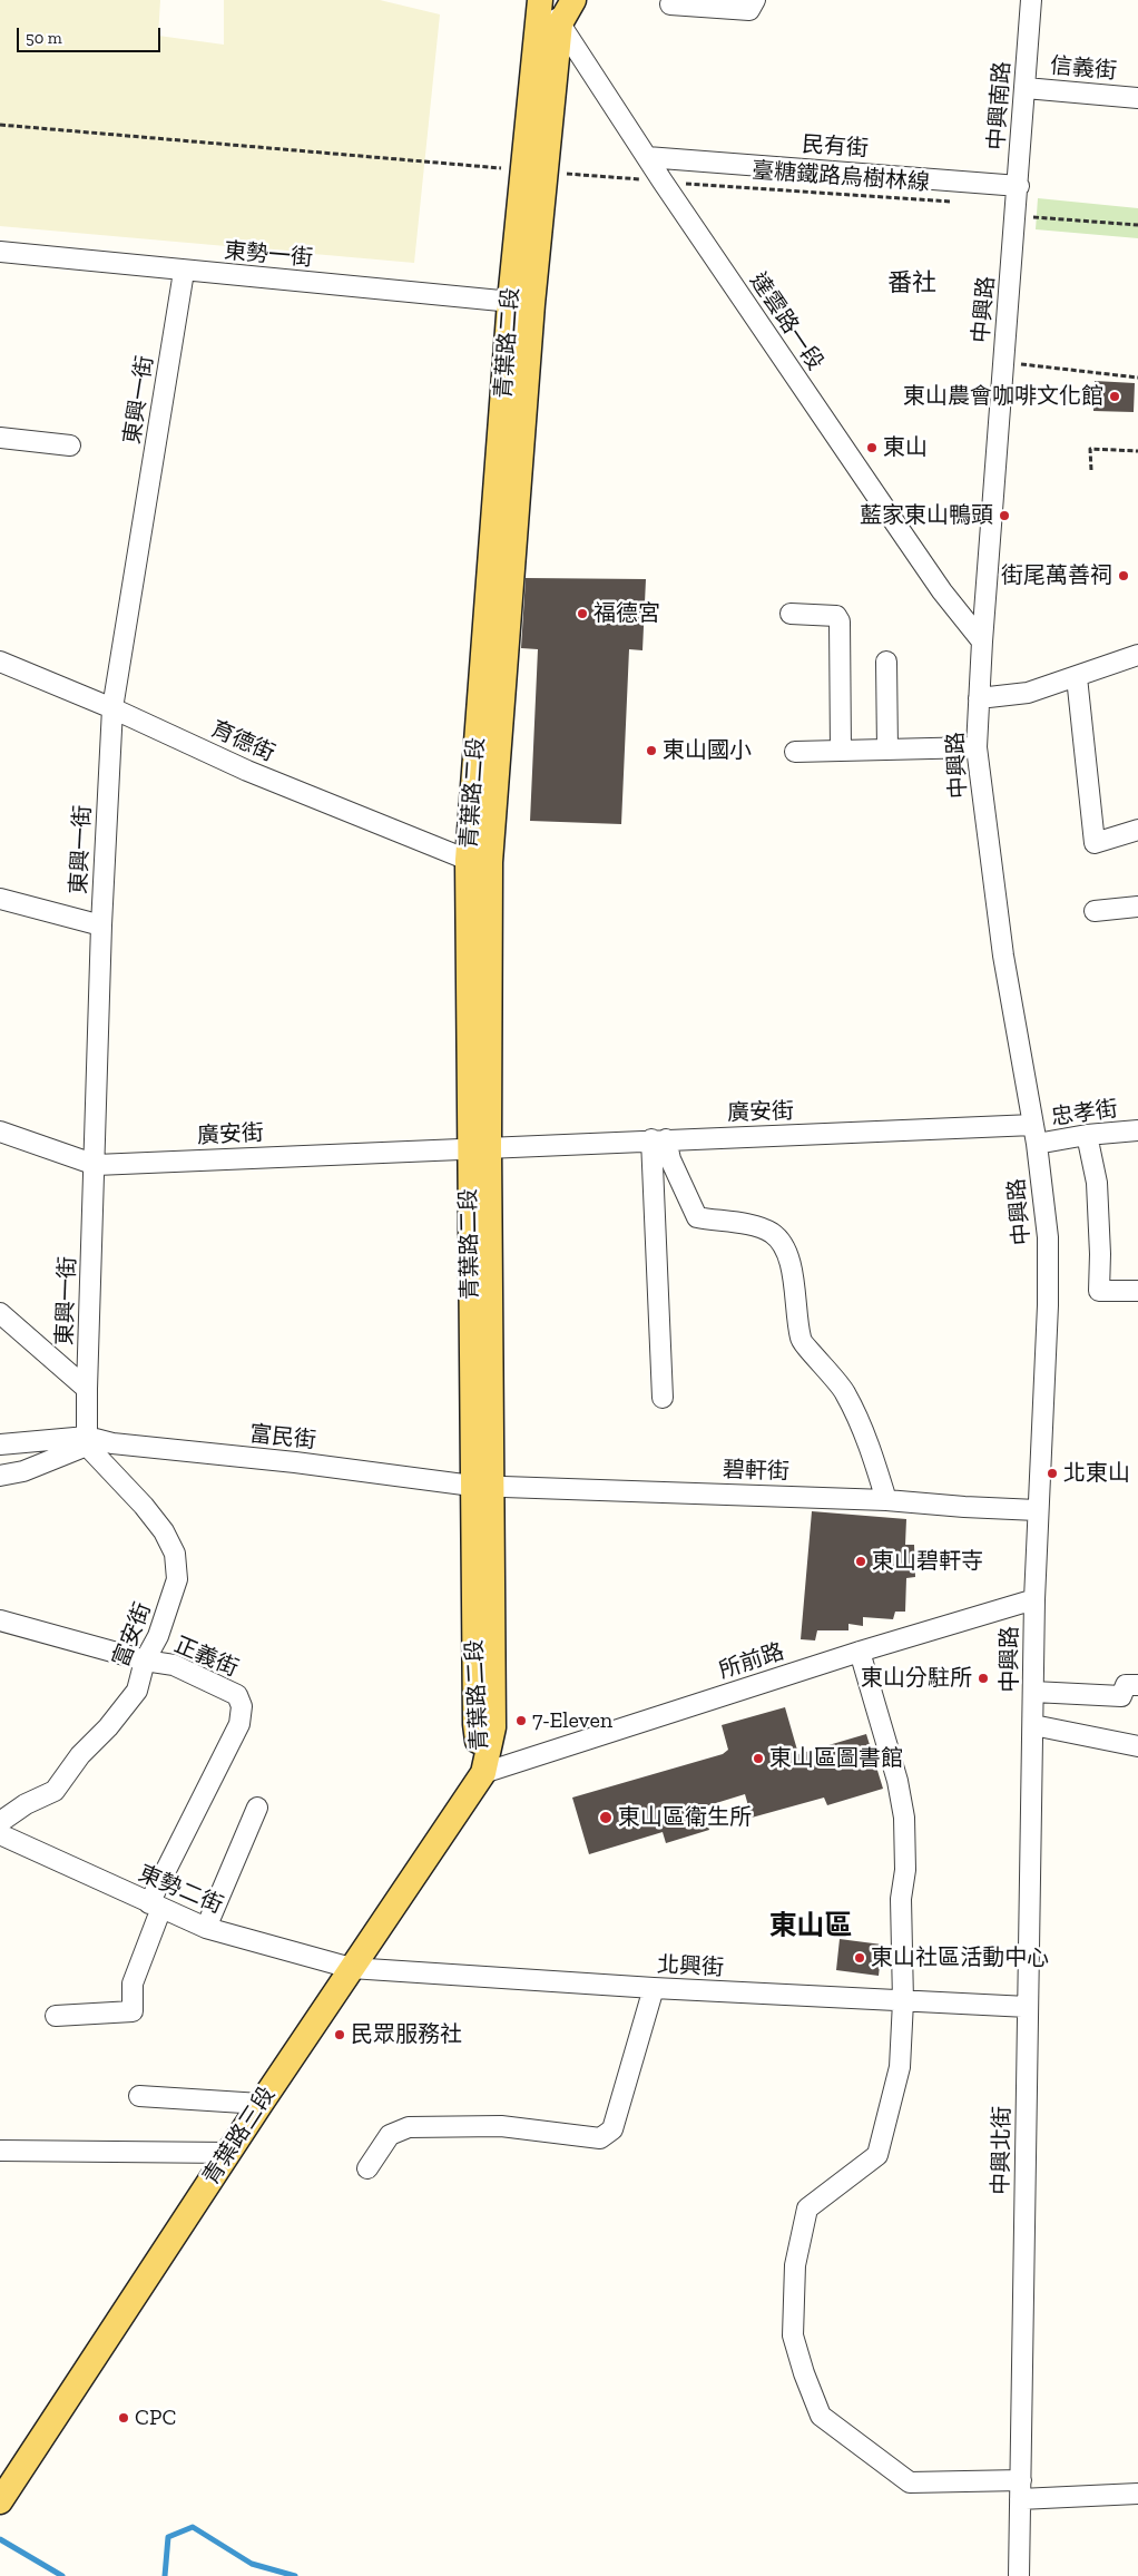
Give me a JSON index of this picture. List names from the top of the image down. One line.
{"streets":{"main road":["青葉路二段","青葉路三段"],"street":["信義街","中興南路","民有街","東勢一街","中興路","達雲路一段","東興一街","育德街","廣安街","忠孝街","富民街","碧軒街","富安街","正義街","所前路","東勢二街","北興街","中興北街"],"path":["臺糖鐵路烏樹林線"]},"crossings":[["信義街","中興南路"],["中興南路","民有街"],["中興南路","中興路"],["民有街","達雲路一段"],["臺糖鐵路烏樹林線","達雲路一段"],["臺糖鐵路烏樹林線","青葉路二段"],["東勢一街","青葉路二段"],["東勢一街","東興一街"],["中興路","達雲路一段"],["中興路","廣安街"],["中興路","忠孝街"],["中興路","碧軒街"],["中興路","所前路"],["中興路","中興北街"],["達雲路一段","青葉路二段"],["青葉路二段","育德街"],["青葉路二段","廣安街"],["青葉路二段","富民街"],["青葉路二段","碧軒街"],["青葉路二段","所前路"],["青葉路二段","青葉路三段"],["東興一街","育德街"],["東興一街","廣安街"],["東興一街","富民街"],["東興一街","富安街"],["廣安街","忠孝街"],["富民街","碧軒街"],["富民街","富安街"],["富安街","正義街"],["正義街","東勢二街"],["所前路","青葉路三段"],["東勢二街","北興街"],["東勢二街","青葉路三段"],["北興街","青葉路三段"],["北興街","中興北街"]],"districts":["番社","東山區"],"places":["東山農會咖啡文化館","東山","藍家東山鴨頭","街尾萬善祠","福德宮","東山國小","北東山","東山碧軒寺","東山分駐所","7-Eleven","東山區圖書館","東山區衛生所","東山社區活動中心","民眾服務社","CPC"],"scale_bar":"50 m"}
